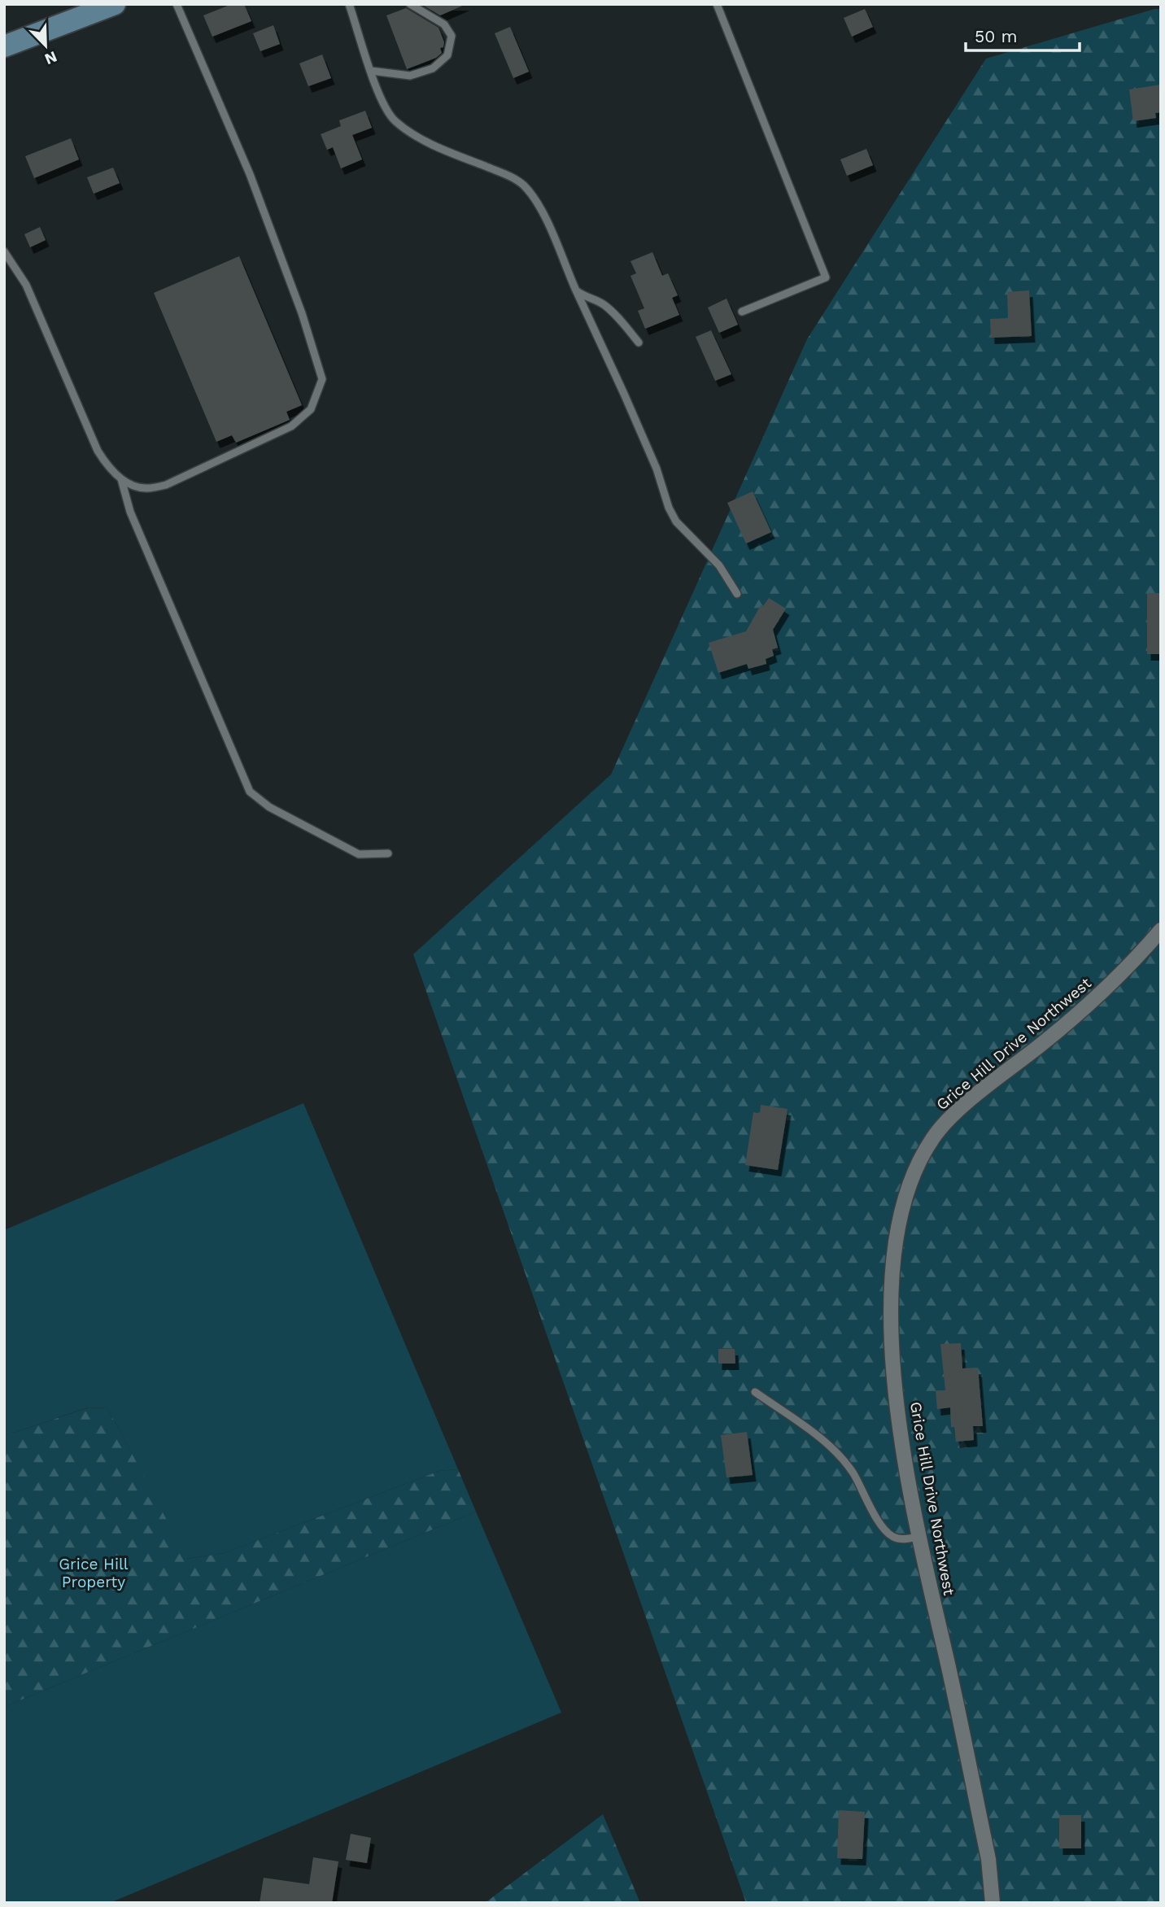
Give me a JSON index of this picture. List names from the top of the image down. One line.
{"streets":{"street":["Grice Hill Drive Northwest"]},"parks":["Grice Hill Property"],"scale_bar":"50 m","north":"bottom right"}
